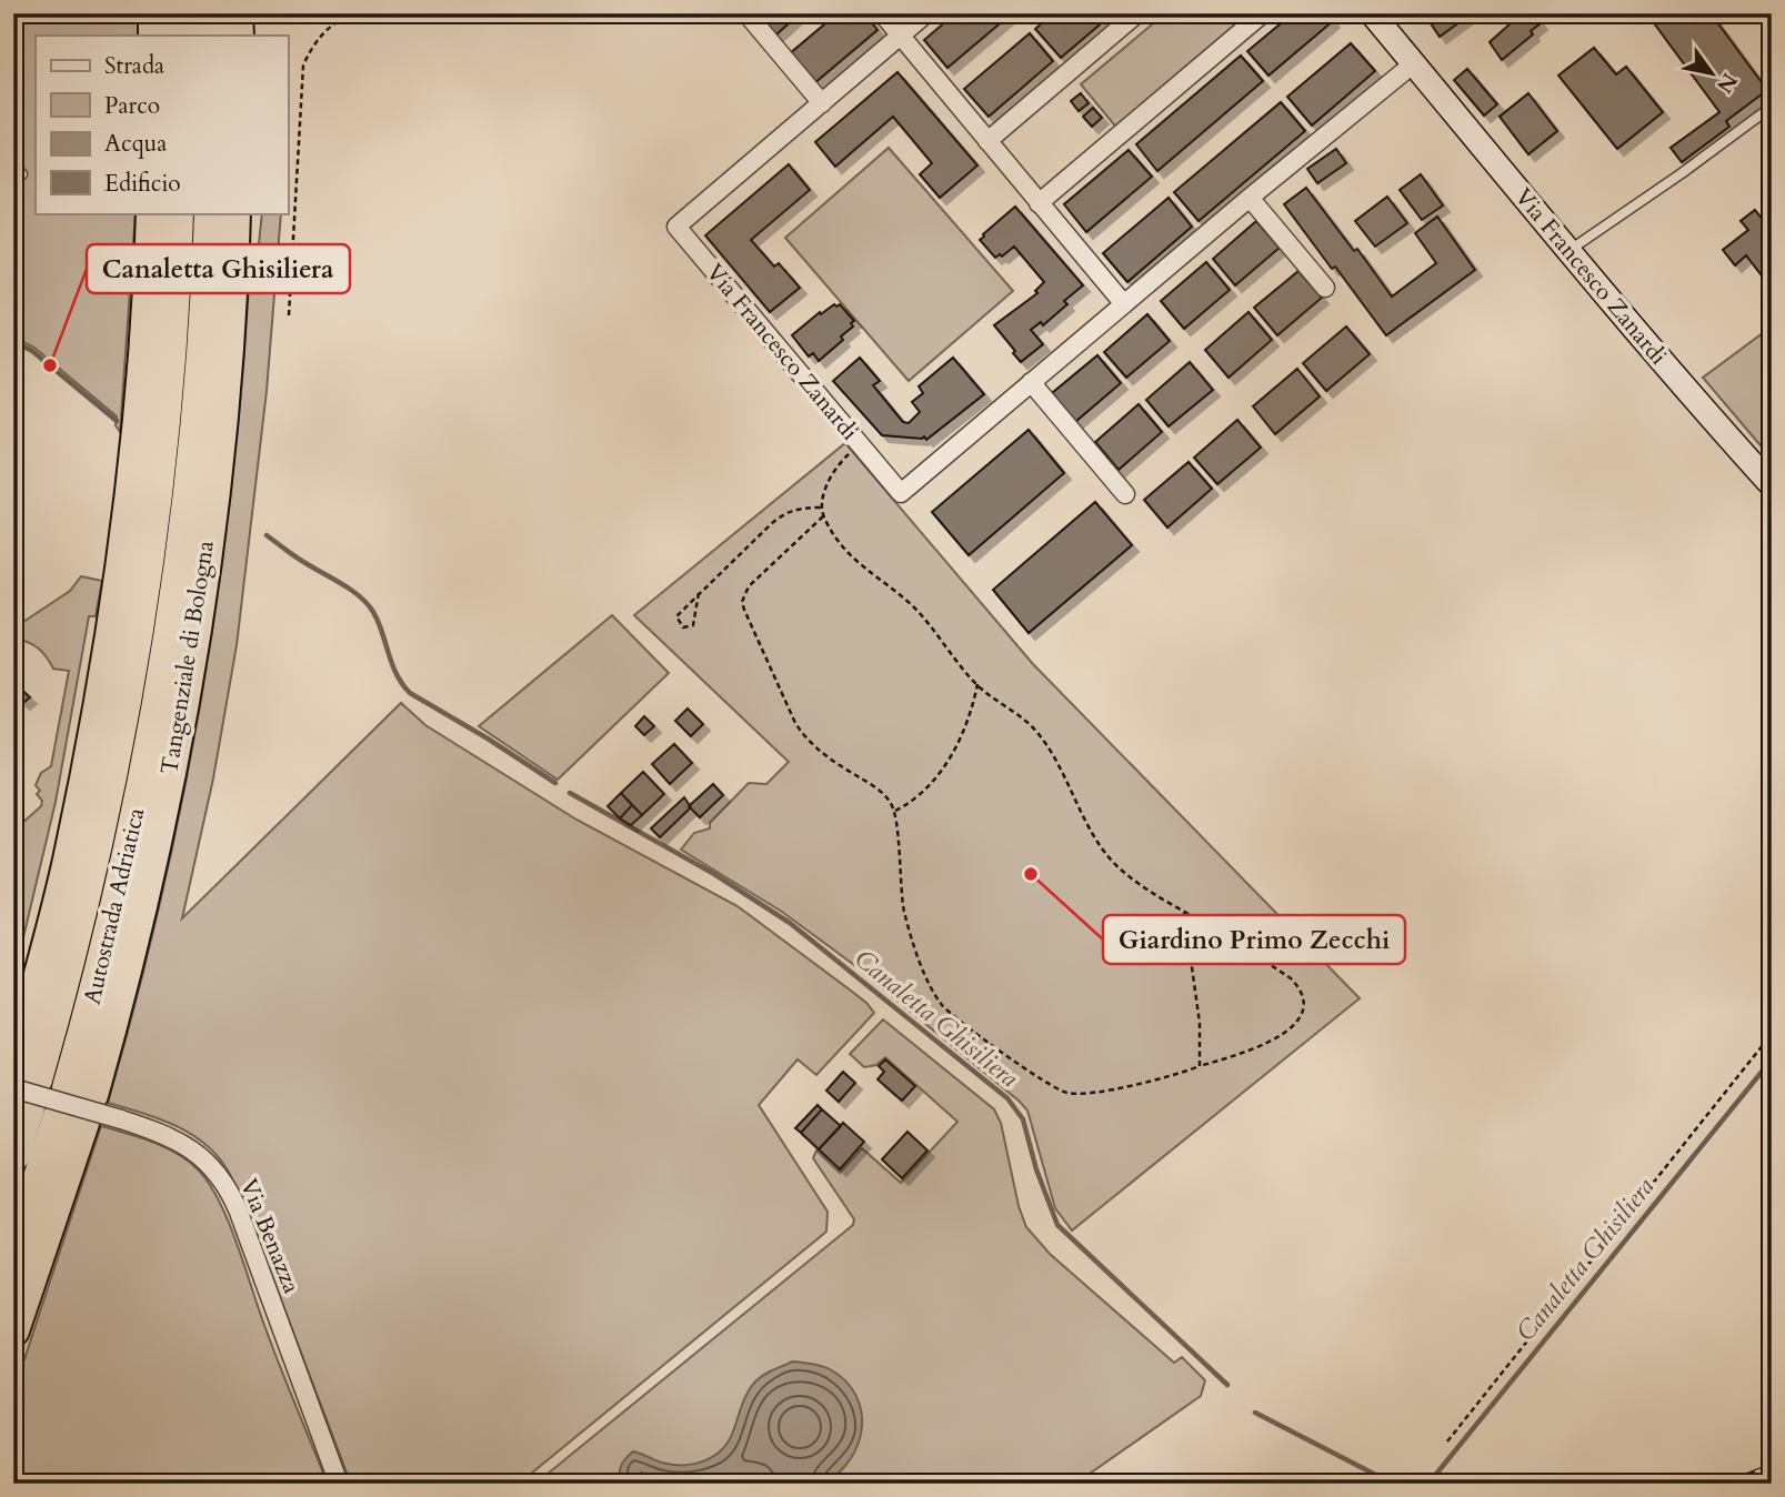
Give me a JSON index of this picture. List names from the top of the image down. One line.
{"streets":{"highway":["Tangenziale di Bologna","Autostrada Adriatica"],"street":["Via Francesco Zanardi","Via Benazza"]},"crossings":[["Tangenziale di Bologna","Autostrada Adriatica"],["Autostrada Adriatica","Via Benazza"]],"water":["Canaletta Ghisiliera"],"places":["Canaletta Ghisiliera","Giardino Primo Zecchi"],"legend":["Strada","Parco","Acqua","Edificio"],"north":"bottom right"}
